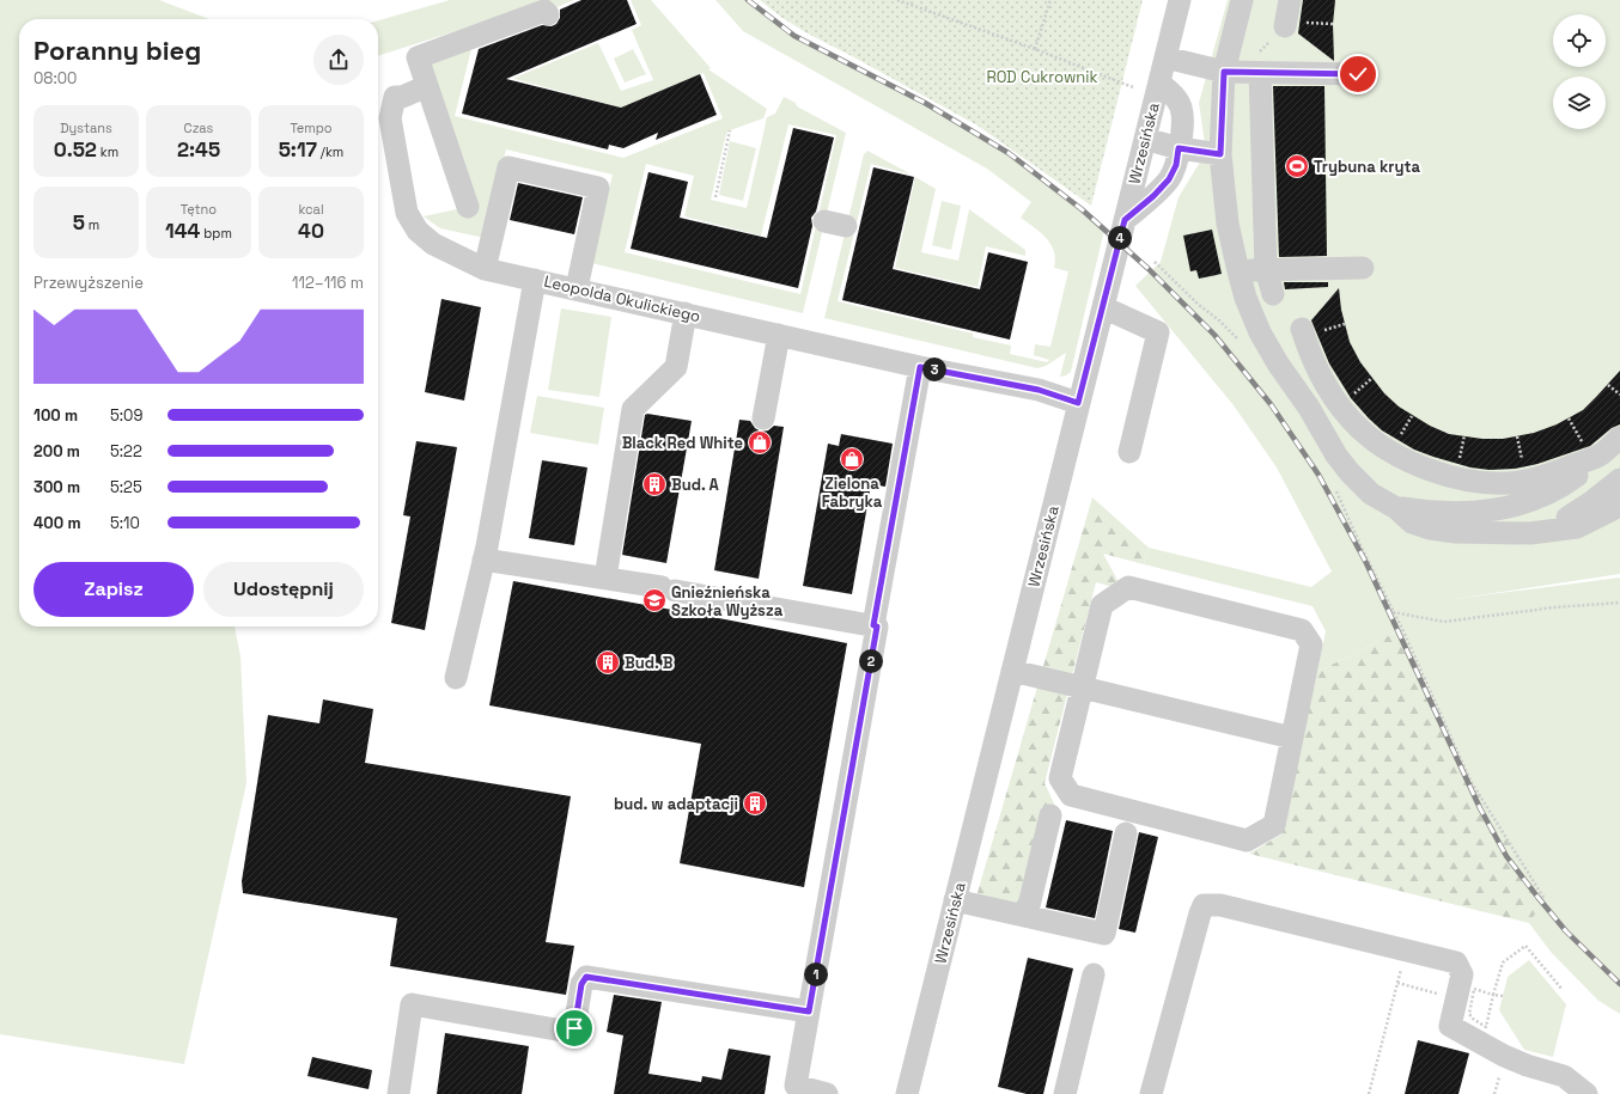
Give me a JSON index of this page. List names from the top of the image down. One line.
{"streets":{"street":["Wrzesińska","Leopolda Okulickiego"]},"crossings":[["Wrzesińska","Leopolda Okulickiego"]],"parks":["ROD Cukrownik"],"places":{"sports":["Trybuna kryta"],"shop":["Black Red White","Zielona Fabryka"],"building":["Bud. A","Bud. B","bud. w adaptacji"],"school or university":["Gnieźnieńska Szkoła Wyższa"]},"page":{"heading":["Poranny bieg","08:00"],"stats":[["Dystans","0.52 km"],["Czas","2:45"],["Tempo","5:17 /km"],["5 m"],["Tętno","144 bpm"],["kcal","40"]],"pins":["4","3","2","1"],"chart":["Przewyższenie","112–116 m"],"list":[{"name":"100 m","note":"5:09"},{"name":"200 m","note":"5:22"},{"name":"300 m","note":"5:25"},{"name":"400 m","note":"5:10"}],"buttons":["Zapisz","Udostępnij"]}}
